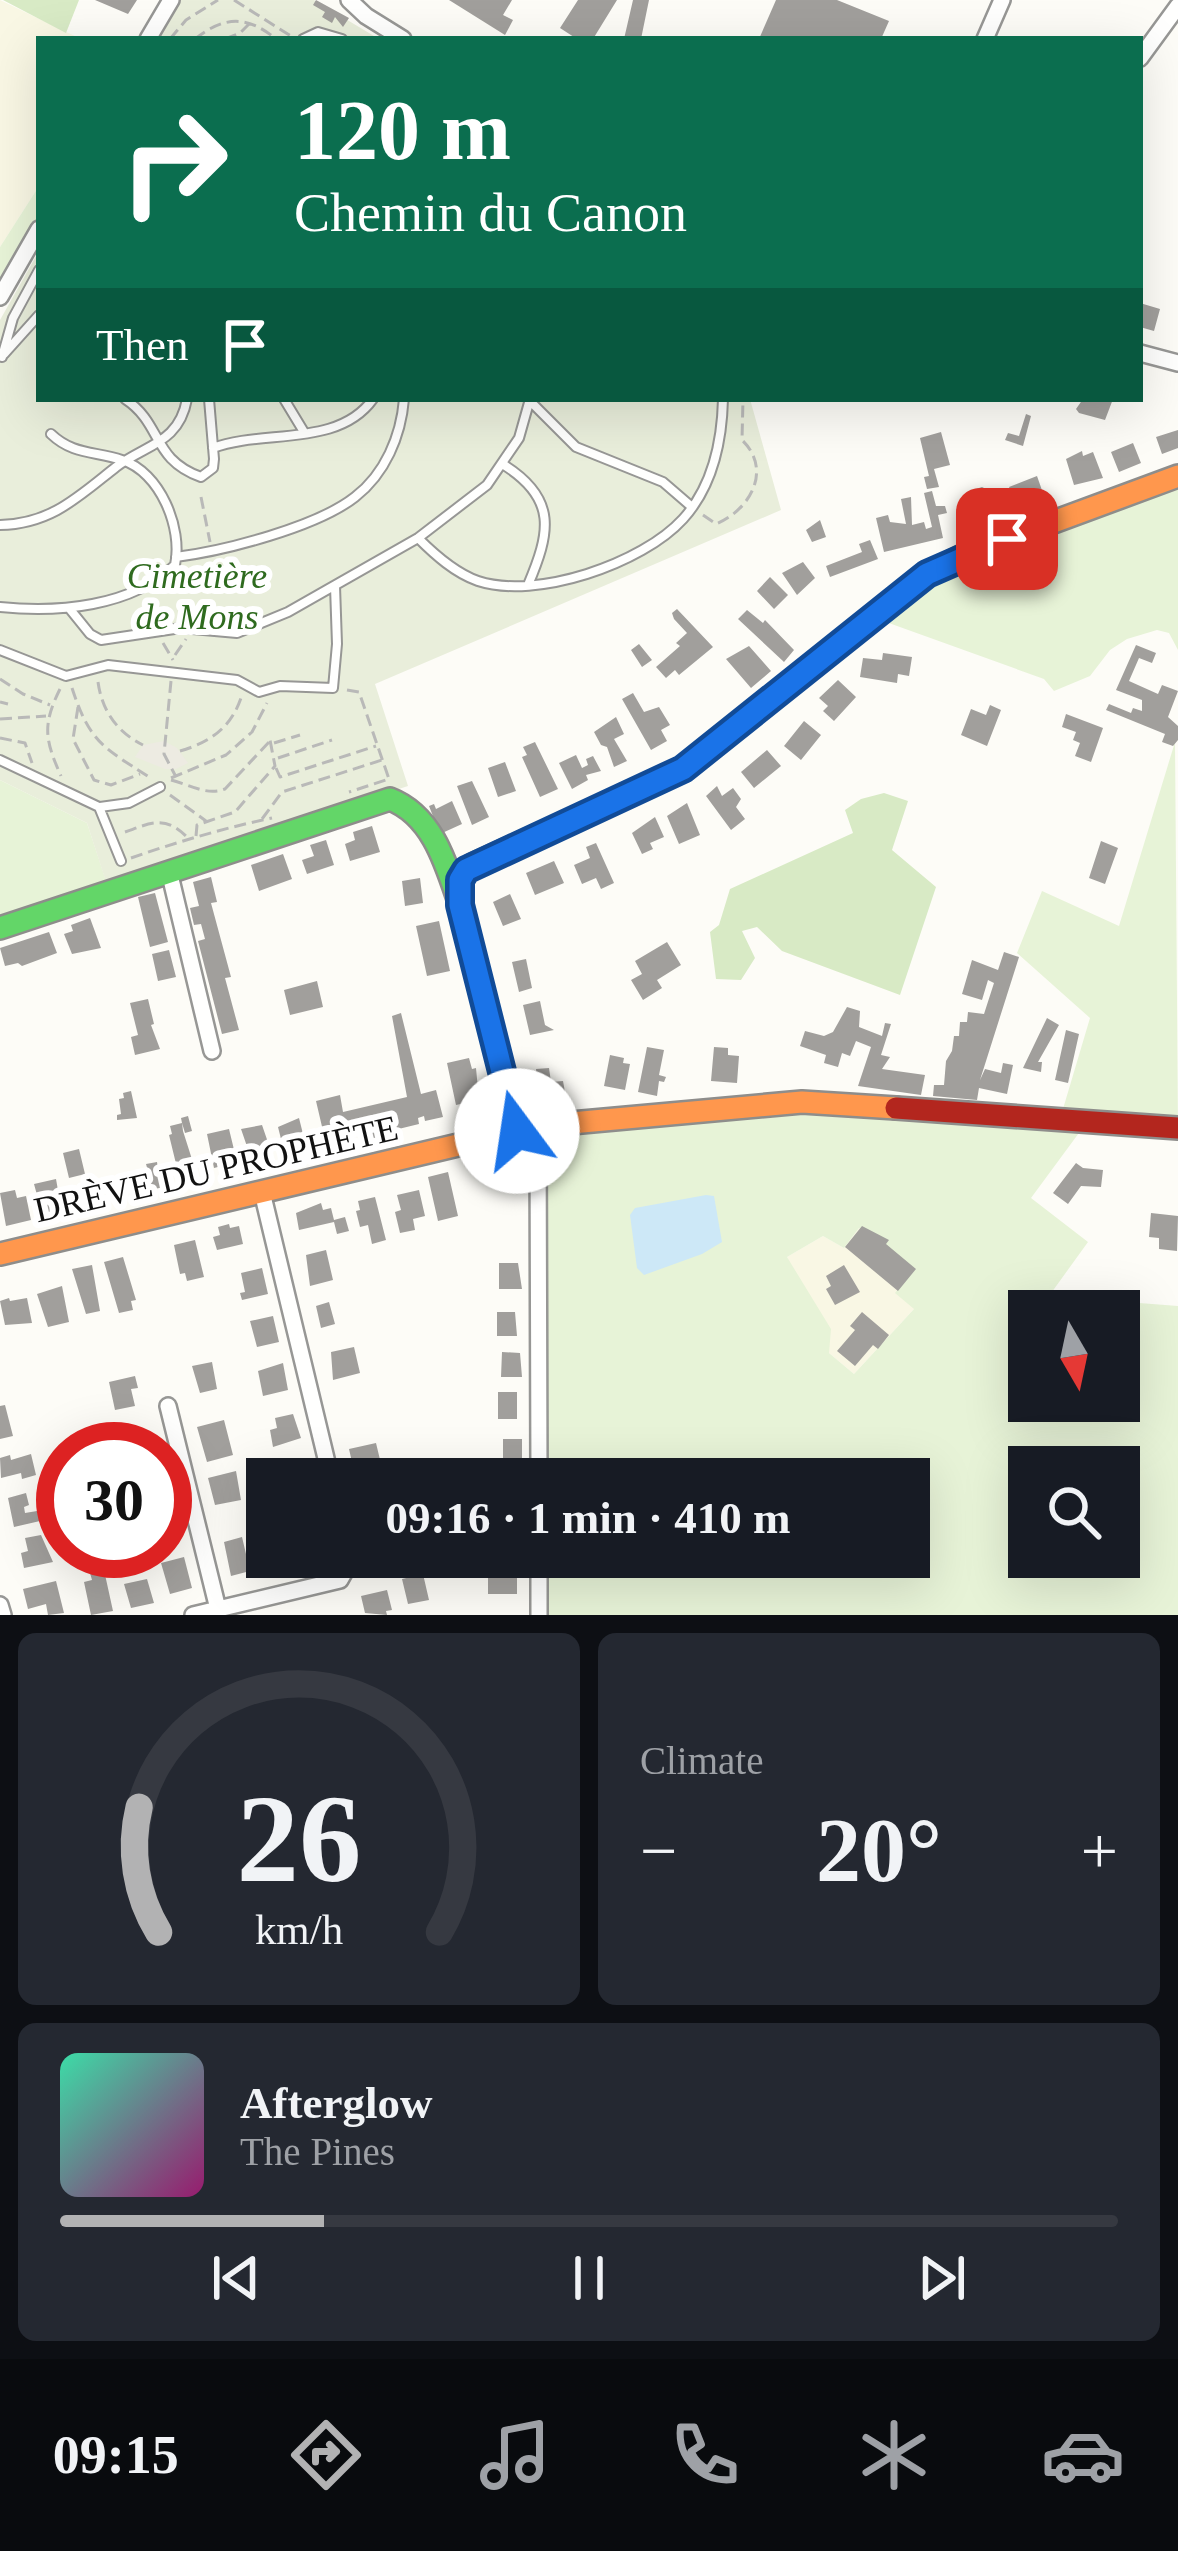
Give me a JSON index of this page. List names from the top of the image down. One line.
{"streets":{"street":["DRÈVE DU PROPHÈTE"]},"parks":["Cimetière de Mons"],"north":"bottom","page":{"turn":["120 m","Chemin du Canon"],"then":"Then","limit":"30","trip":"09:16 · 1 min · 410 m","tile":"Climate","heat":["−","20°","+"],"song":["Afterglow","The Pines"],"tabs":"09:15","gauge":["26","km/h"]}}
